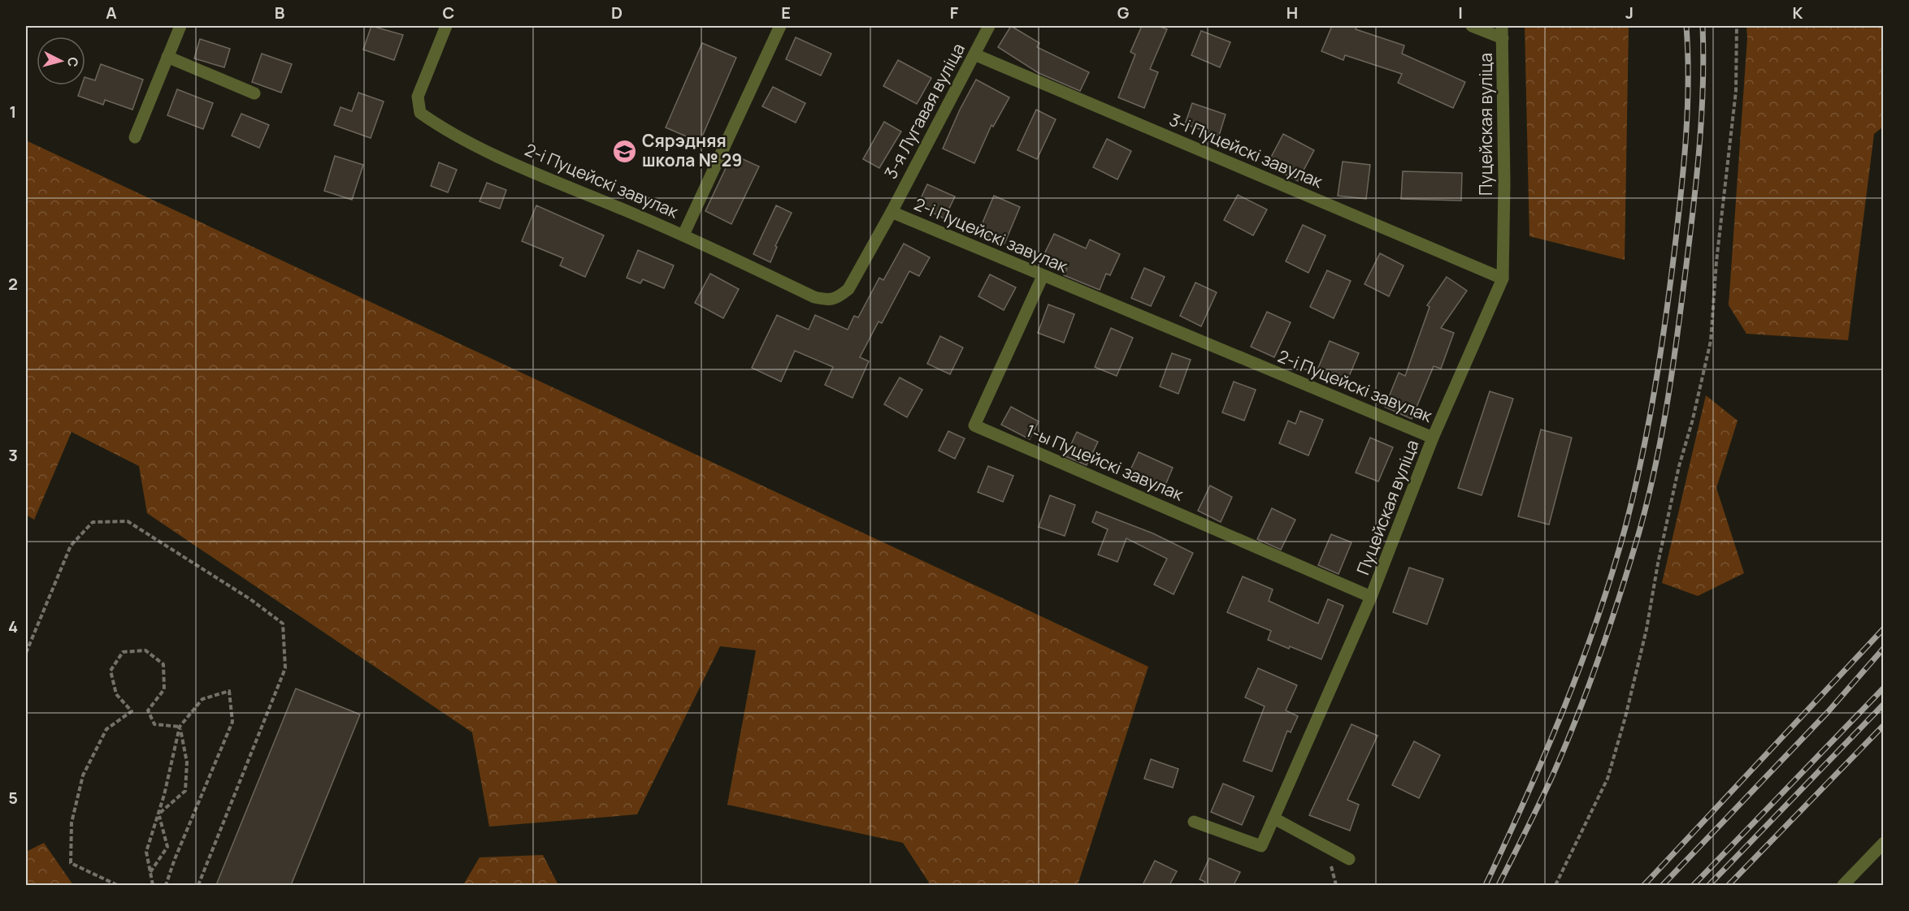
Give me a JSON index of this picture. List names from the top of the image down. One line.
{"streets":{"street":["3-я Лугавая вуліца","Пуцейская вуліца","3-і Пуцейскі завулак","2-і Пуцейскі завулак","1-ы Пуцейскі завулак"]},"crossings":[["3-я Лугавая вуліца","3-і Пуцейскі завулак"],["3-я Лугавая вуліца","2-і Пуцейскі завулак"],["Пуцейская вуліца","3-і Пуцейскі завулак"],["Пуцейская вуліца","2-і Пуцейскі завулак"],["Пуцейская вуліца","1-ы Пуцейскі завулак"],["2-і Пуцейскі завулак","1-ы Пуцейскі завулак"]],"places":{"school or university":["Сярэдняя школа № 29"]},"north":"right","grid":{"columns":["A","B","C","D","E","F","G","H","I","J","K"],"rows":["1","2","3","4","5"]}}
